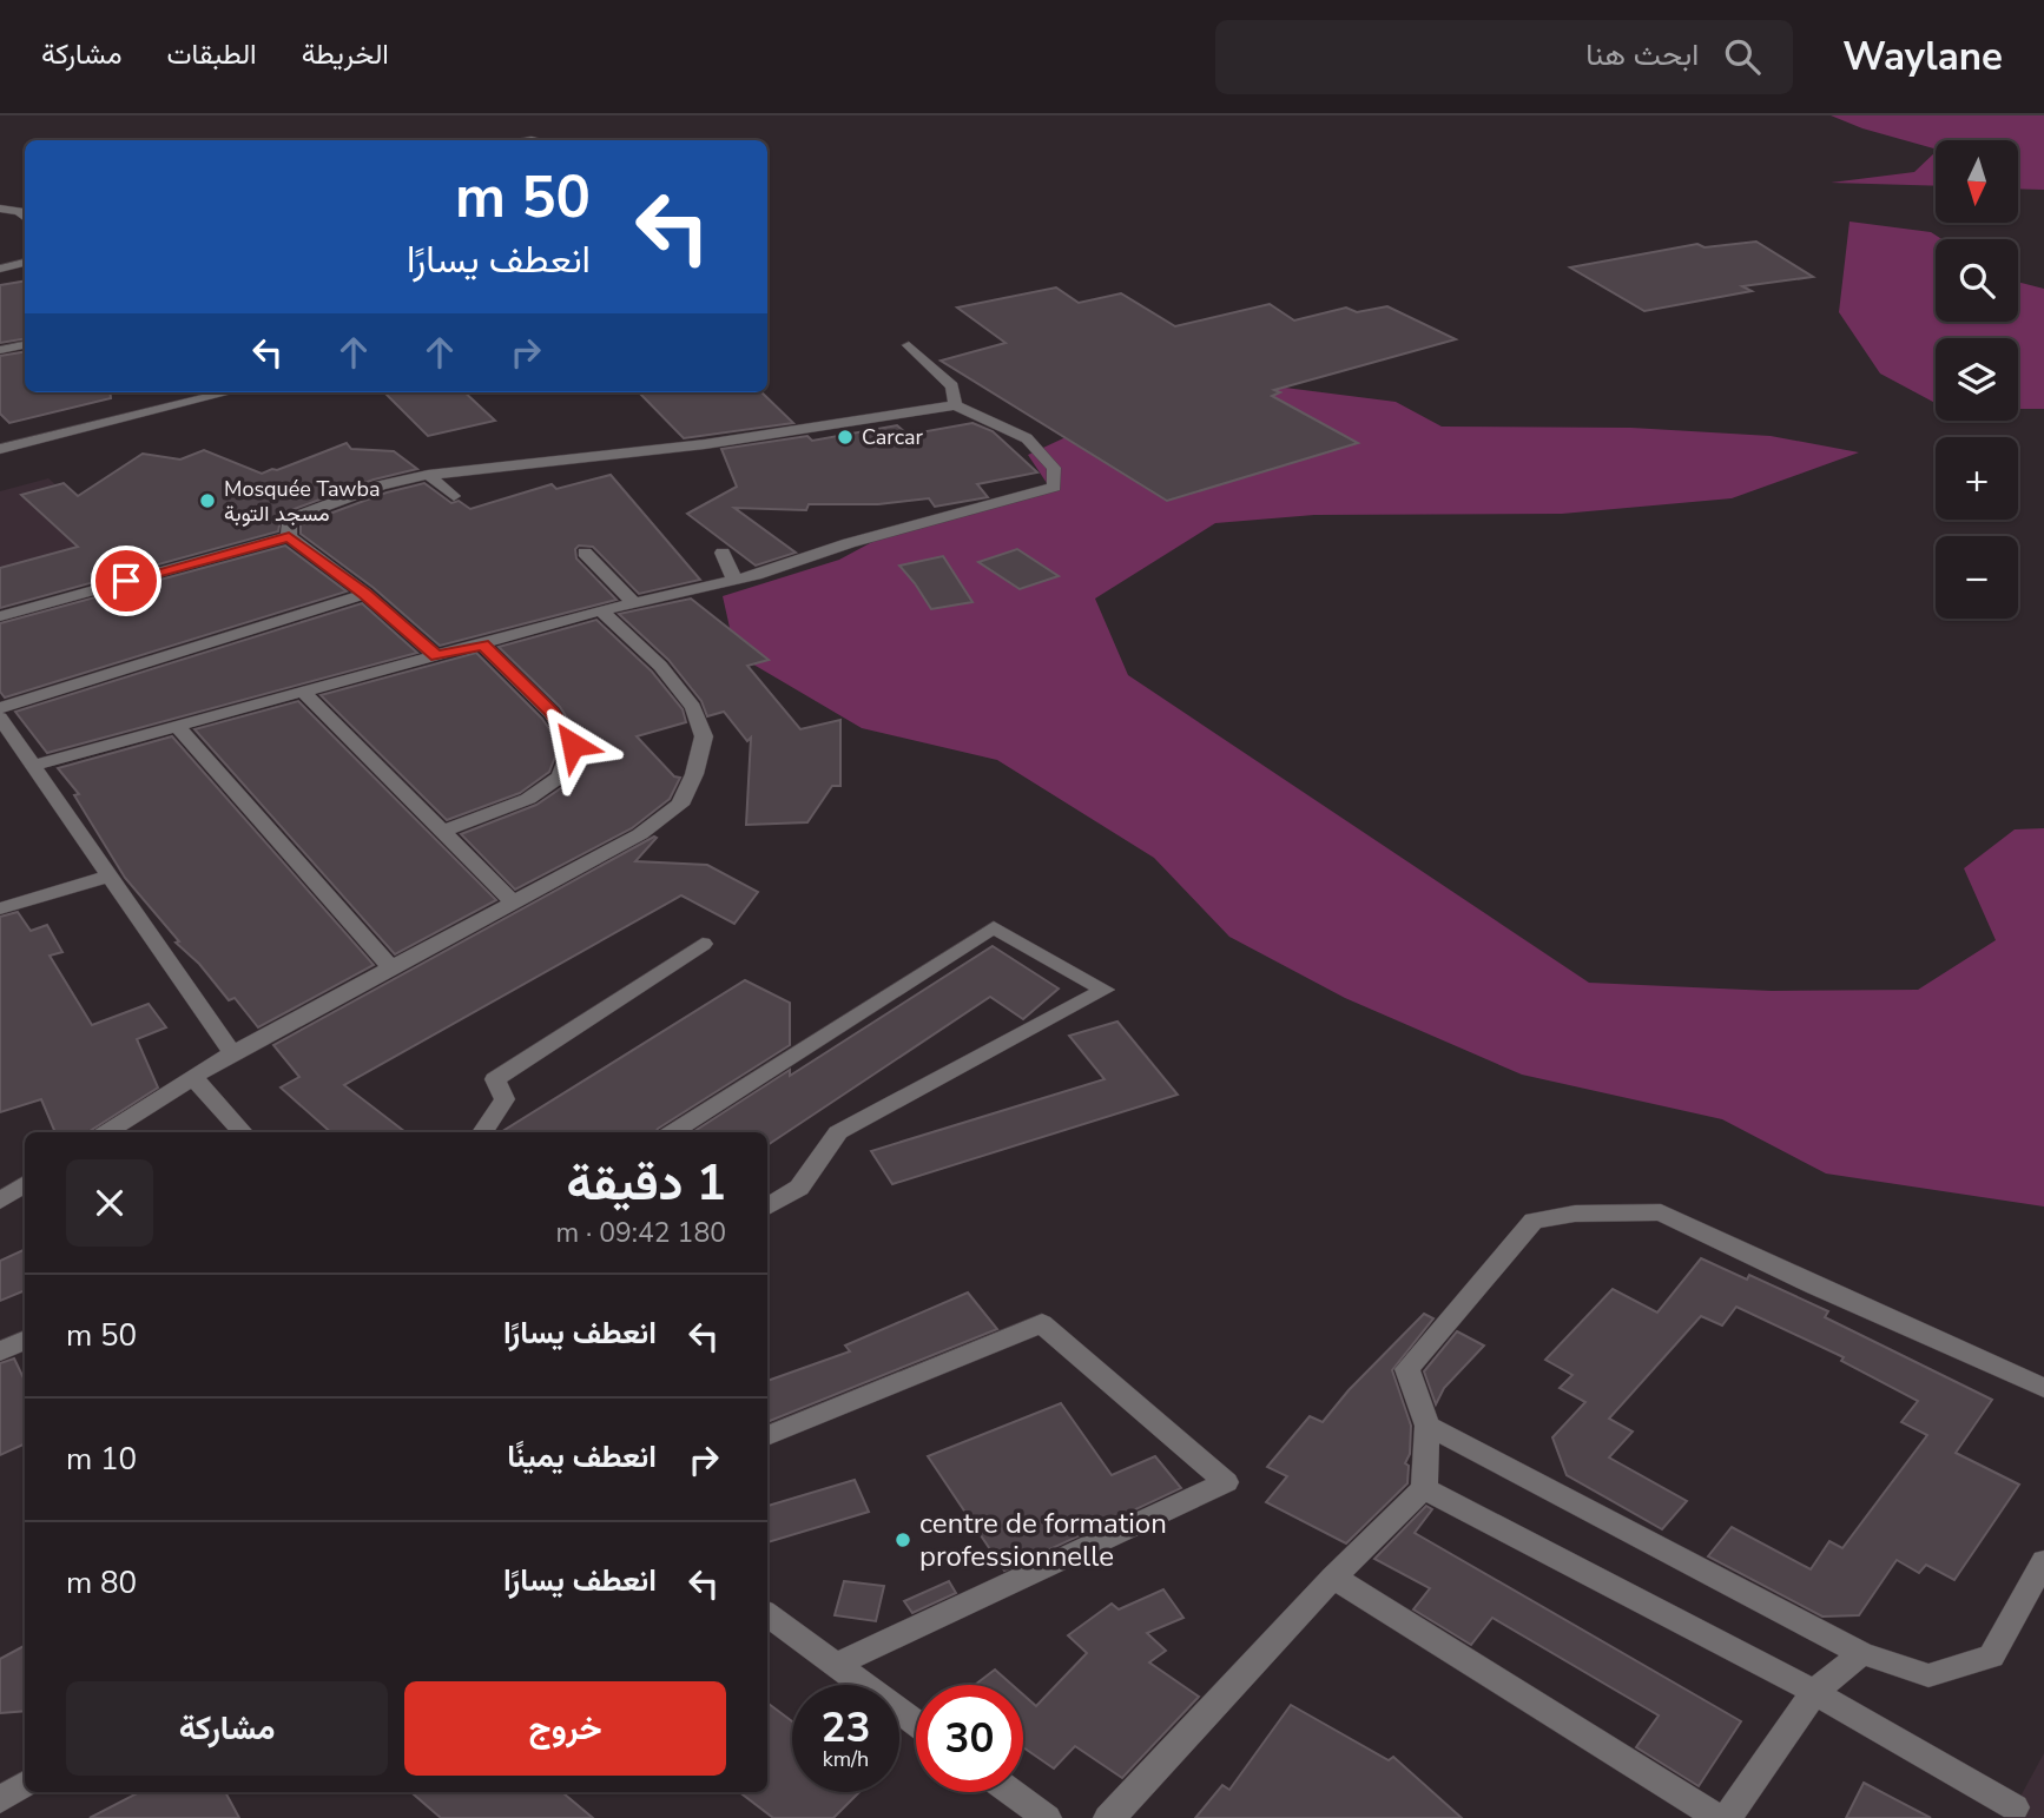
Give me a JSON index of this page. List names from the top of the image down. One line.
{"places":["Carcar","Mosquée Tawba مسجد التوبة","centre de formation professionnelle"],"north":"bottom","page":{"header":"Waylane","search":"ابحث هنا","nav":["الخريطة","الطبقات","مشاركة"],"map_buttons":["+","−"],"turn":["50 m","انعطف يسارًا"],"heading":["1 دقيقة","180 m · 09:42"],"list":[{"name":"انعطف يسارًا","value":"50 m"},{"name":"انعطف يمينًا","value":"10 m"},{"name":"انعطف يسارًا","value":"80 m"}],"buttons":["خروج","مشاركة"],"speed":"23 km/h","limit":"30"}}
